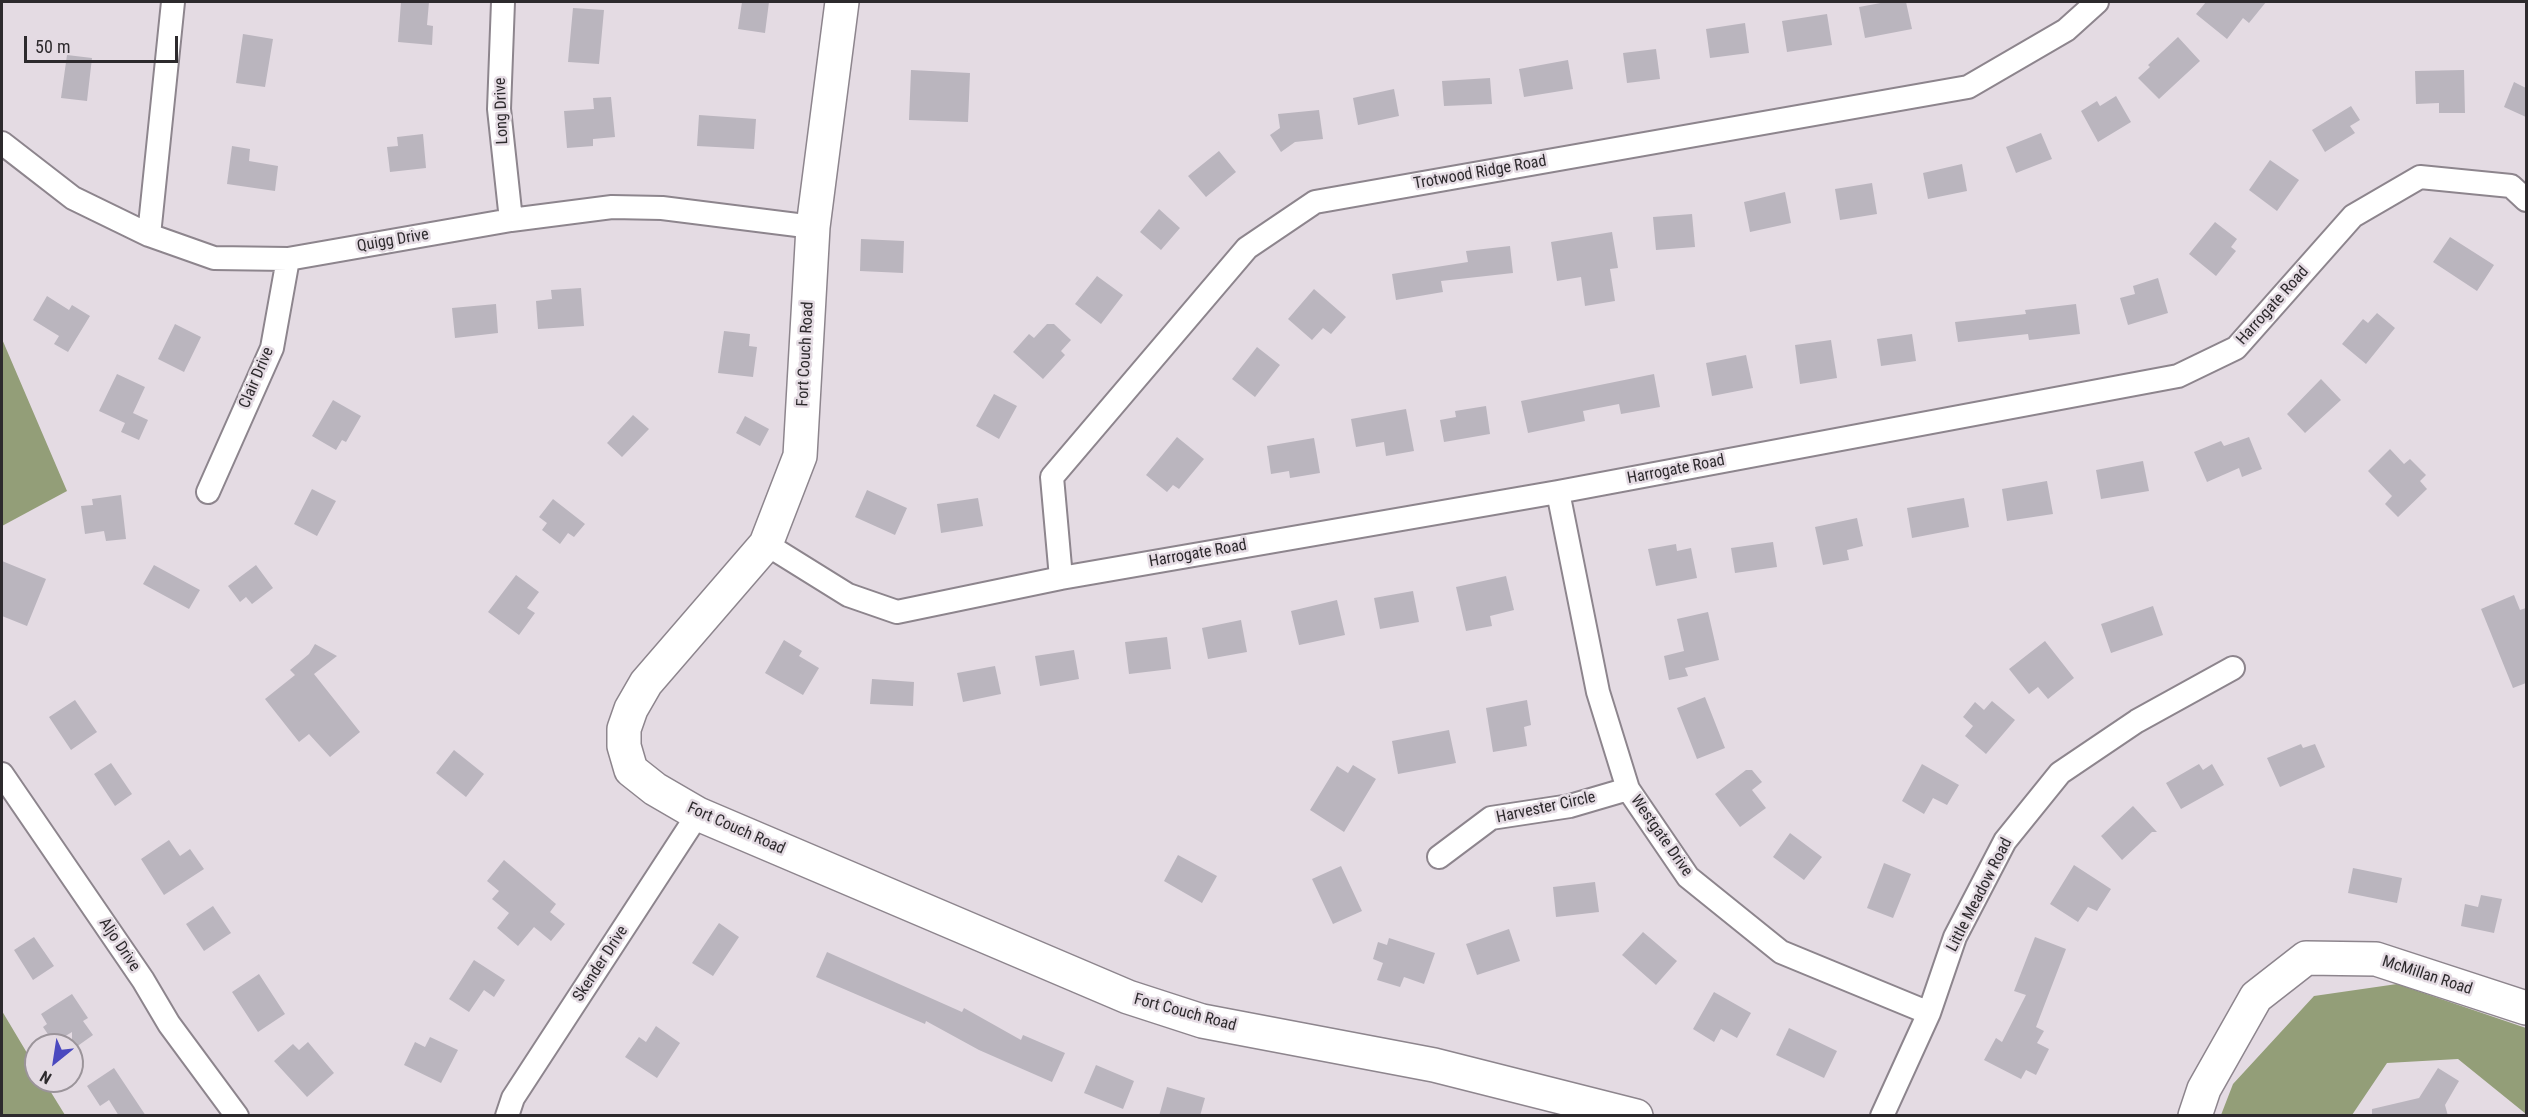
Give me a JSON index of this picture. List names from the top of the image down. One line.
{"streets":{"street":["Long Drive","Trotwood Ridge Road","Quigg Drive","Harrogate Road","Fort Couch Road","Clair Drive","Harvester Circle","Westgate Drive","Little Meadow Road","Aljo Drive","Skender Drive","McMillan Road"]},"crossings":[["Long Drive","Quigg Drive"],["Trotwood Ridge Road","Harrogate Road"],["Quigg Drive","Fort Couch Road"],["Quigg Drive","Clair Drive"],["Harrogate Road","Fort Couch Road"],["Harrogate Road","Westgate Drive"],["Fort Couch Road","Skender Drive"],["Harvester Circle","Westgate Drive"],["Westgate Drive","Little Meadow Road"]],"scale_bar":"50 m","north":"bottom left"}
